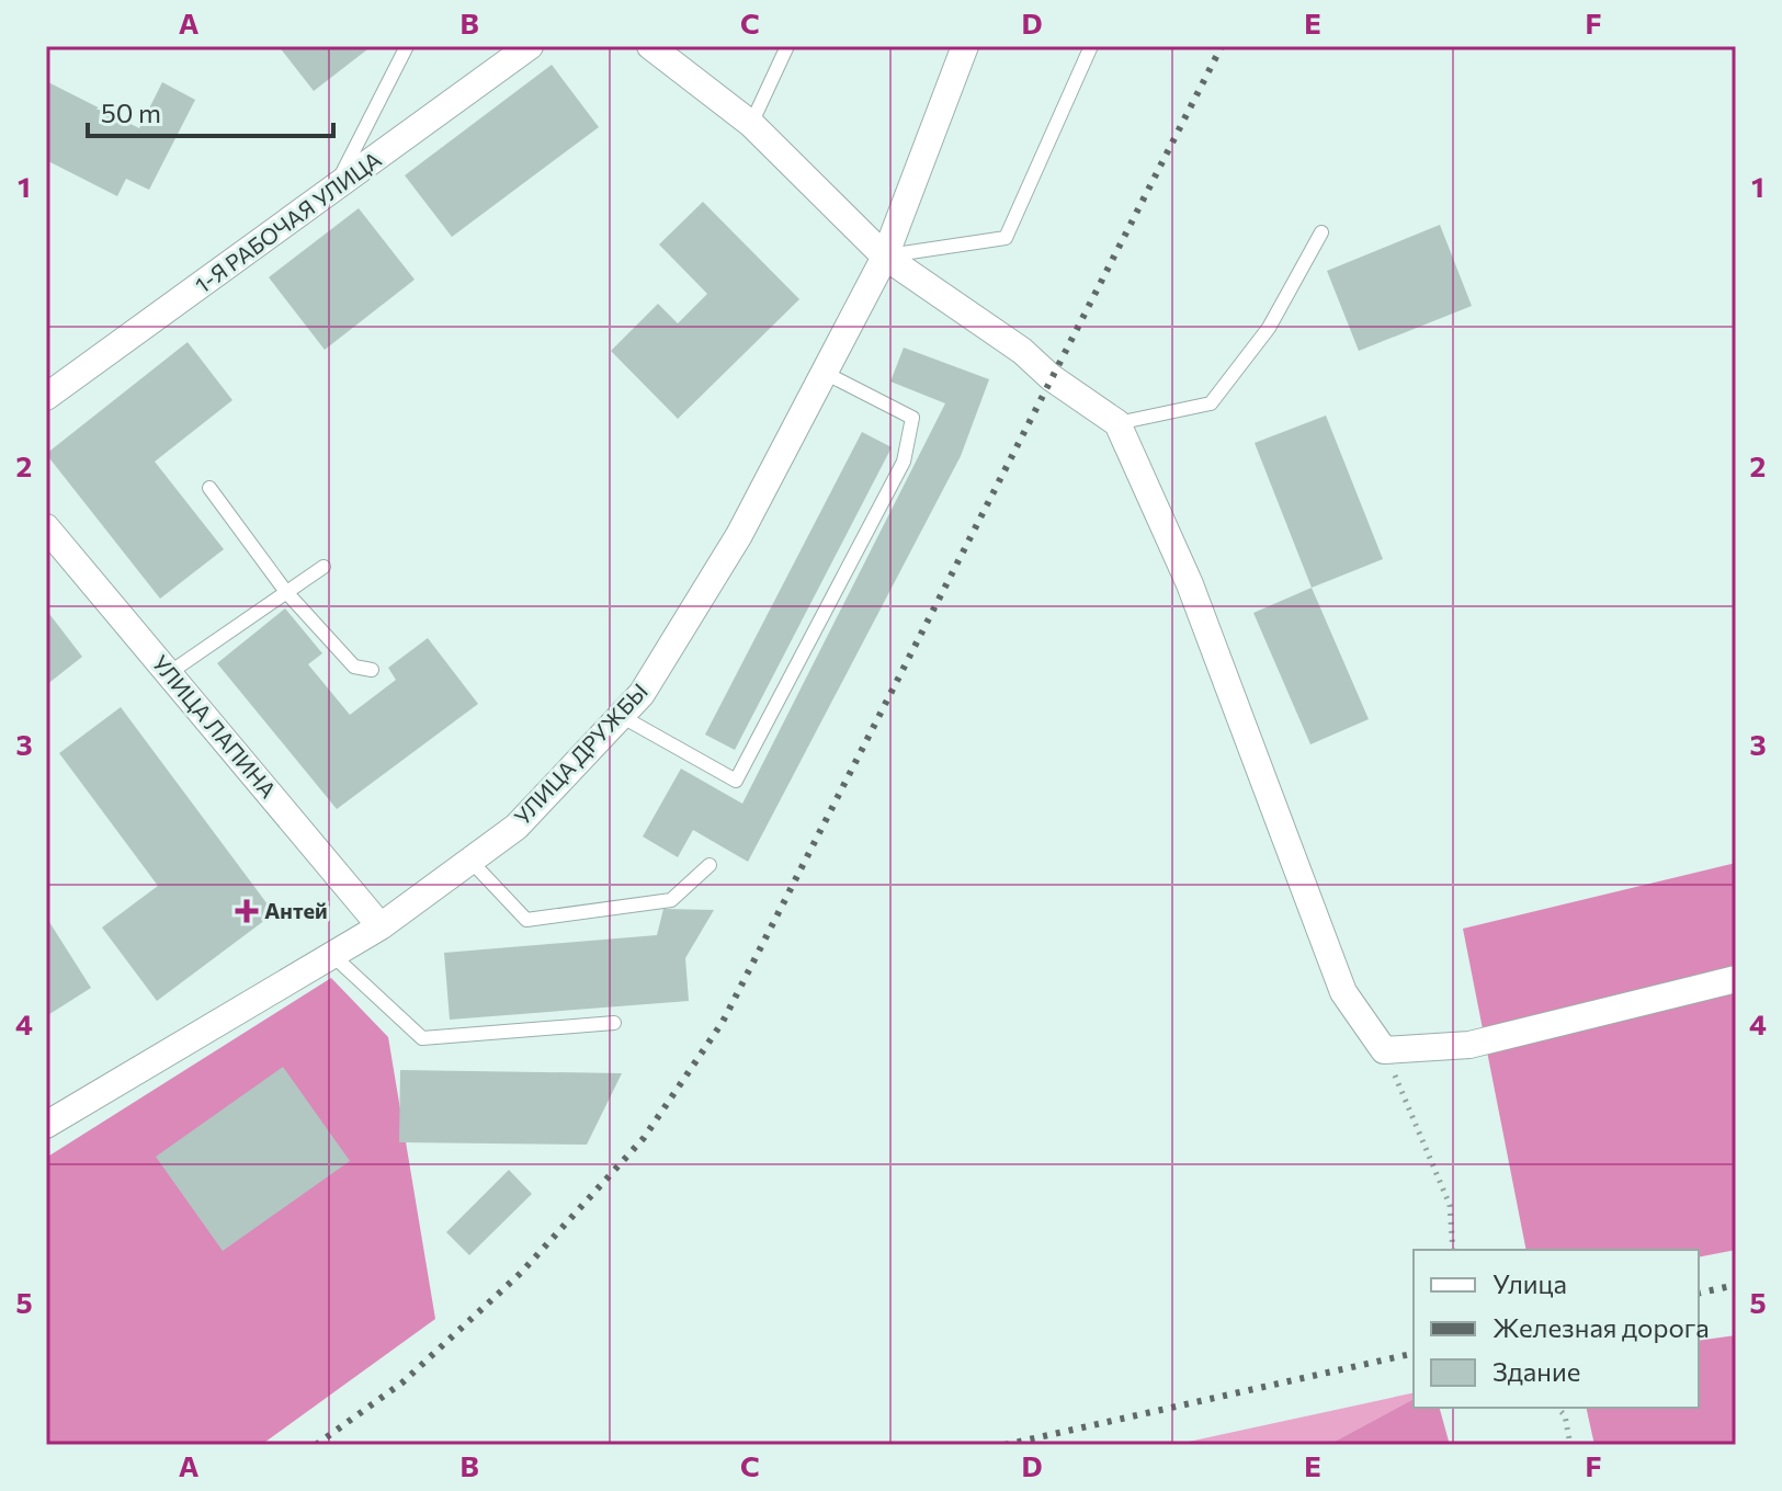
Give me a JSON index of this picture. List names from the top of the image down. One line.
{"streets":{"street":["1-Я РАБОЧАЯ УЛИЦА","УЛИЦА ЛАПИНА","УЛИЦА ДРУЖБЫ"]},"crossings":[["УЛИЦА ЛАПИНА","УЛИЦА ДРУЖБЫ"]],"places":{"health":["Антей"]},"legend":["Улица","Железная дорога","Здание"],"scale_bar":"50 m","grid":{"columns":["A","B","C","D","E","F"],"rows":["1","2","3","4","5"]}}
